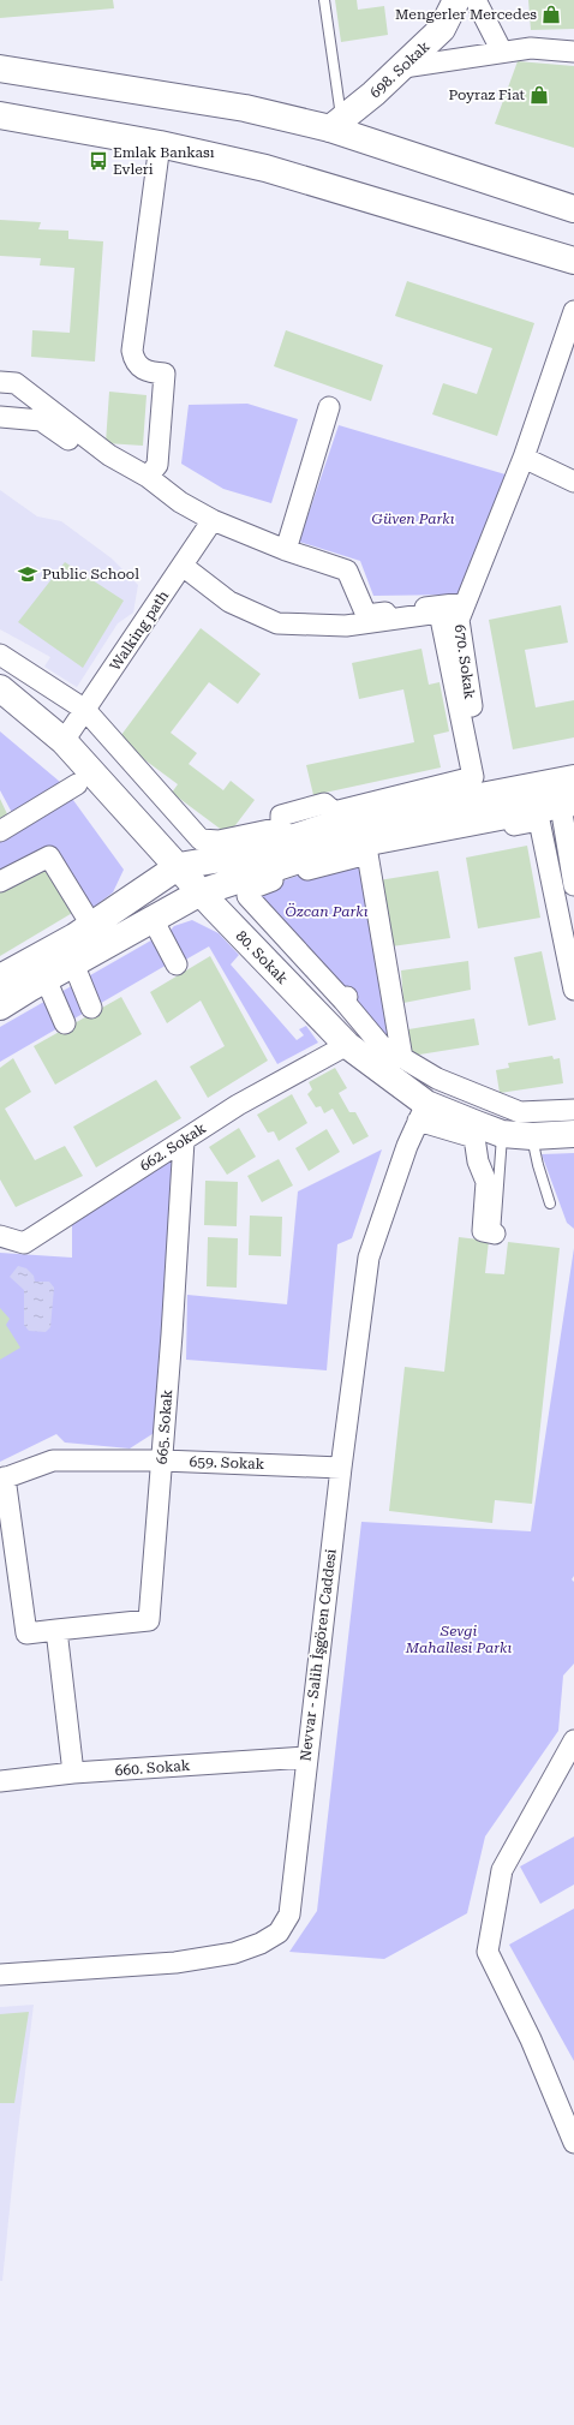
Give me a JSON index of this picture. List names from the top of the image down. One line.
{"streets":{"main road":["698. Sokak","80. Sokak"],"street":["Walking path","670. Sokak","662. Sokak","665. Sokak","659. Sokak","Nevvar - Salih İşgören Caddesi","660. Sokak"]},"crossings":[["Walking path","80. Sokak"],["80. Sokak","662. Sokak"],["80. Sokak","Nevvar - Salih İşgören Caddesi"],["662. Sokak","665. Sokak"],["665. Sokak","659. Sokak"],["659. Sokak","Nevvar - Salih İşgören Caddesi"],["Nevvar - Salih İşgören Caddesi","660. Sokak"]],"parks":["Güven Parkı","Özcan Parkı","Sevgi Mahallesi Parkı"],"places":{"shop":["Mengerler Mercedes","Poyraz Fiat"],"bus stop":["Emlak Bankası Evleri"],"school or university":["Public School"]}}
